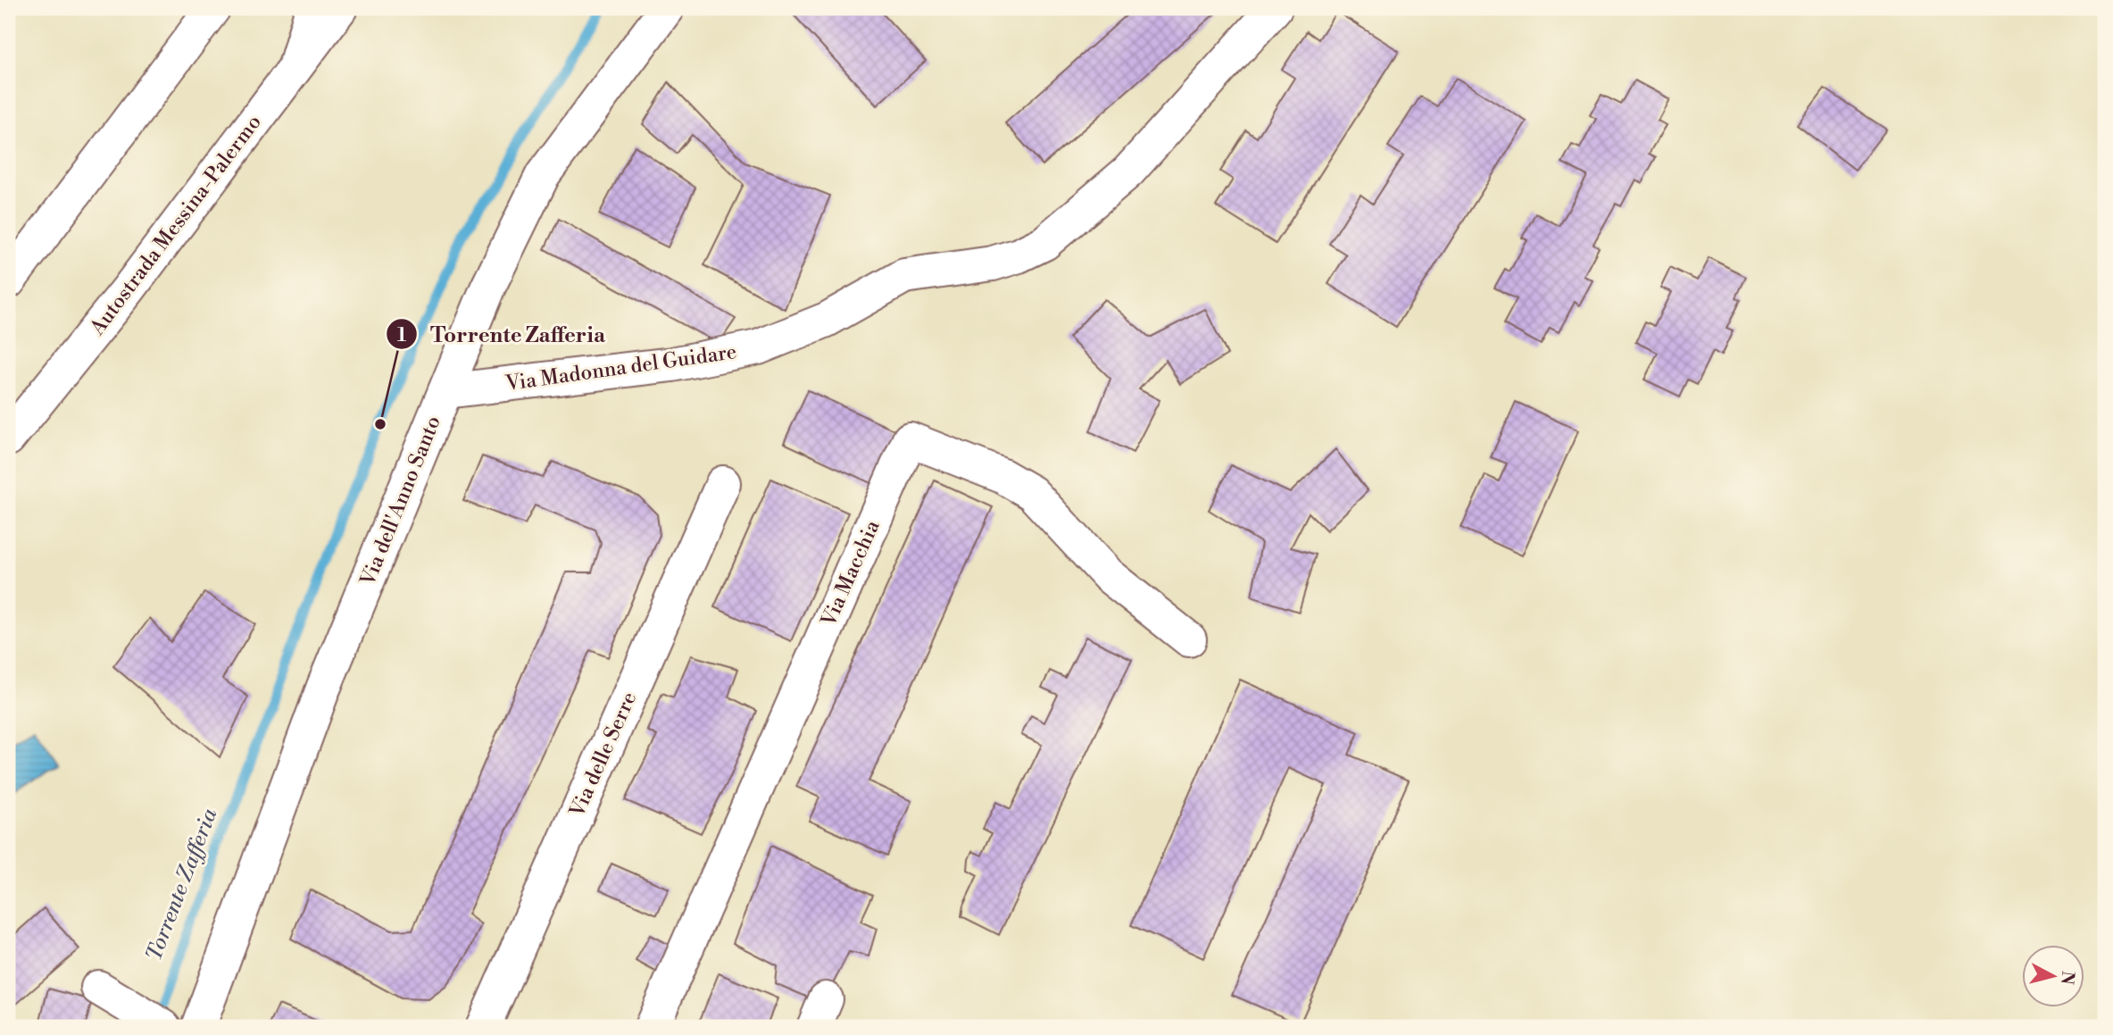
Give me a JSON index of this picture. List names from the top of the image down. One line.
{"streets":{"main road":["Autostrada Messina-Palermo","Via Madonna del Guidare","Via dell'Anno Santo","Via Macchia","Via delle Serre"]},"crossings":[["Via Madonna del Guidare","Via dell'Anno Santo"]],"water":["Torrente Zafferia"],"places":["Torrente Zafferia"],"north":"right"}
